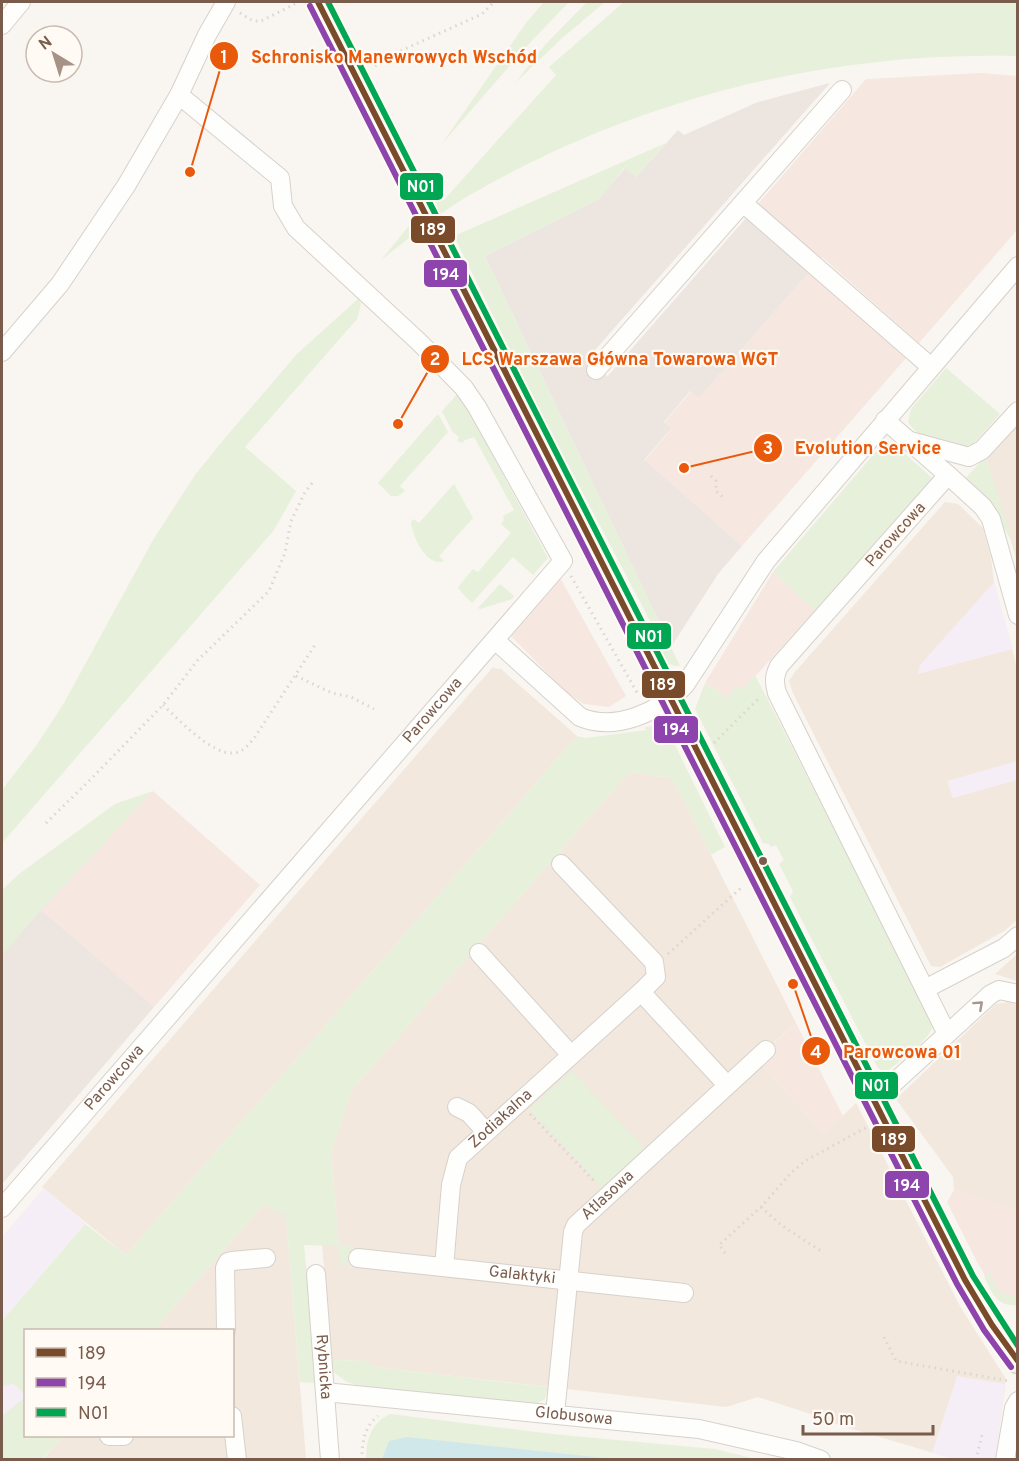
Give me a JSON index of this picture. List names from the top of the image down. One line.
{"streets":{"street":["Parowcowa","Zodiakalna","Atlasowa","Galaktyki","Rybnicka","Globusowa"]},"crossings":[["Zodiakalna","Galaktyki"],["Atlasowa","Galaktyki"],["Atlasowa","Globusowa"],["Rybnicka","Globusowa"]],"places":["Schronisko Manewrowych Wschód","LCS Warszawa Główna Towarowa WGT","Evolution Service","Parowcowa 01"],"lines":["transit line 189","transit line N01","transit line 194"],"legend":["189","194","N01"],"scale_bar":"50 m","north":"top left"}
